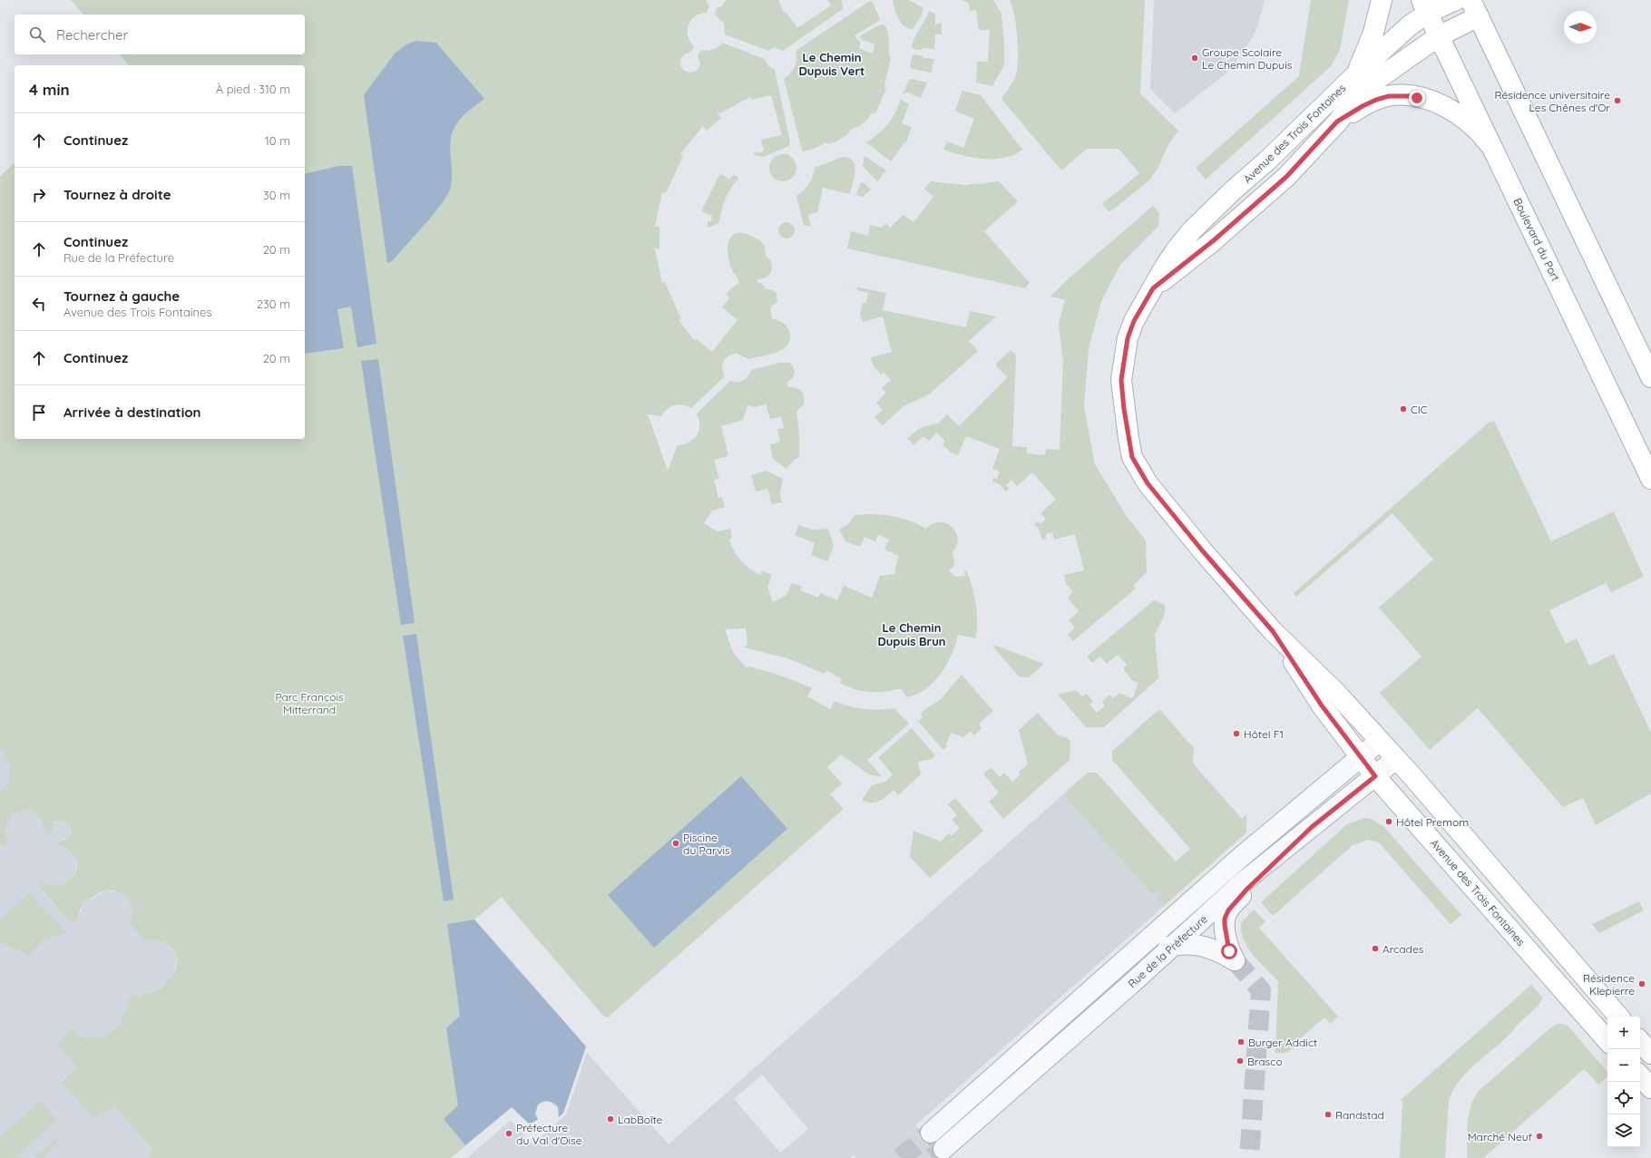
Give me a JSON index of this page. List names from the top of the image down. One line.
{"streets":{"street":["Avenue des Trois Fontaines","Boulevard du Port","Rue de la Préfecture"]},"crossings":[["Avenue des Trois Fontaines","Boulevard du Port"],["Avenue des Trois Fontaines","Rue de la Préfecture"]],"districts":["Le Chemin Dupuis Vert","Le Chemin Dupuis Brun"],"parks":["Parc François Mitterrand"],"places":["Groupe Scolaire Le Chemin Dupuis","Résidence universitaire Les Chênes d'Or","CIC","Hôtel F1","Hôtel Premom","Piscine du Parvis","Arcades","Résidence Klepierre","Burger Addict","Brasco","Randstad","LabBoîte","Préfecture du Val d'Oise","Marché Neuf"],"north":"right","page":{"search":"Rechercher","heading":["4 min","À pied · 310 m"],"list":[["Continuez","10 m"],["Tournez à droite","30 m"],["Continuez","Rue de la Préfecture","20 m"],["Tournez à gauche","Avenue des Trois Fontaines","230 m"],["Continuez","20 m"],"Arrivée à destination"],"map_buttons":["+","−"]}}
